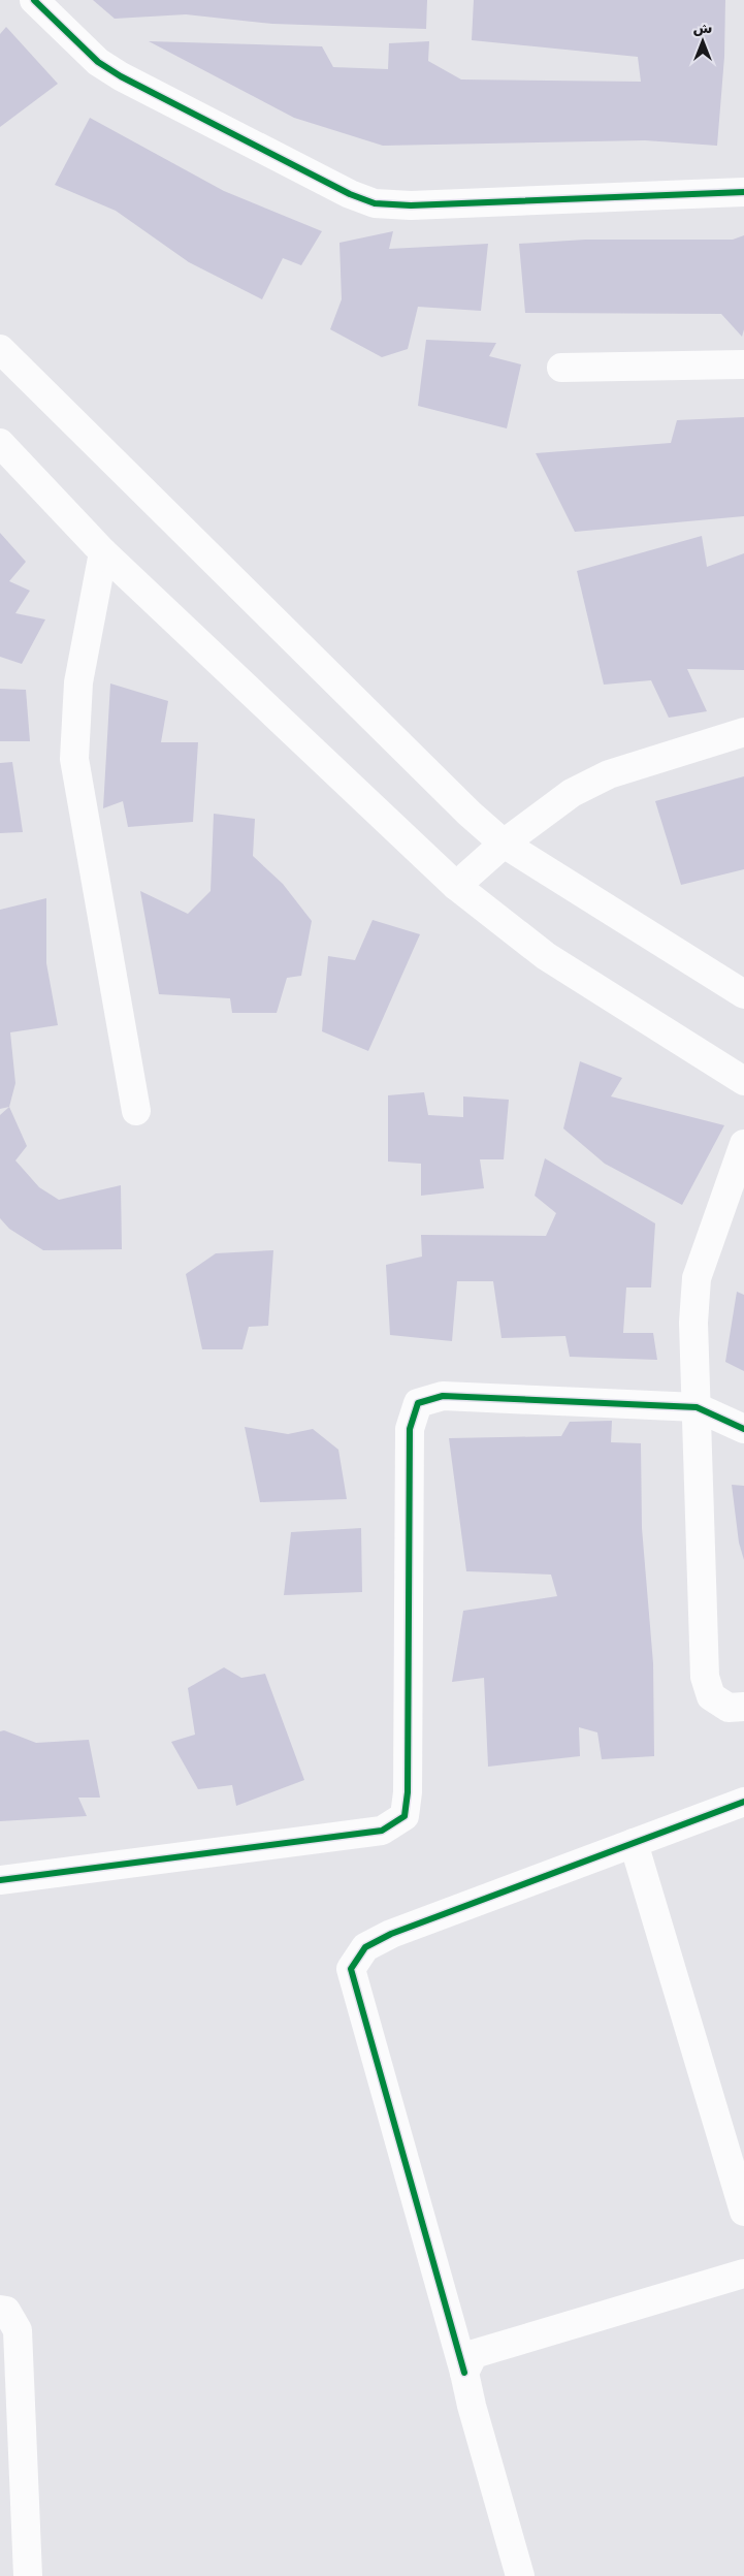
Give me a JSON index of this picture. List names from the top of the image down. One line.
{"north":"top"}
